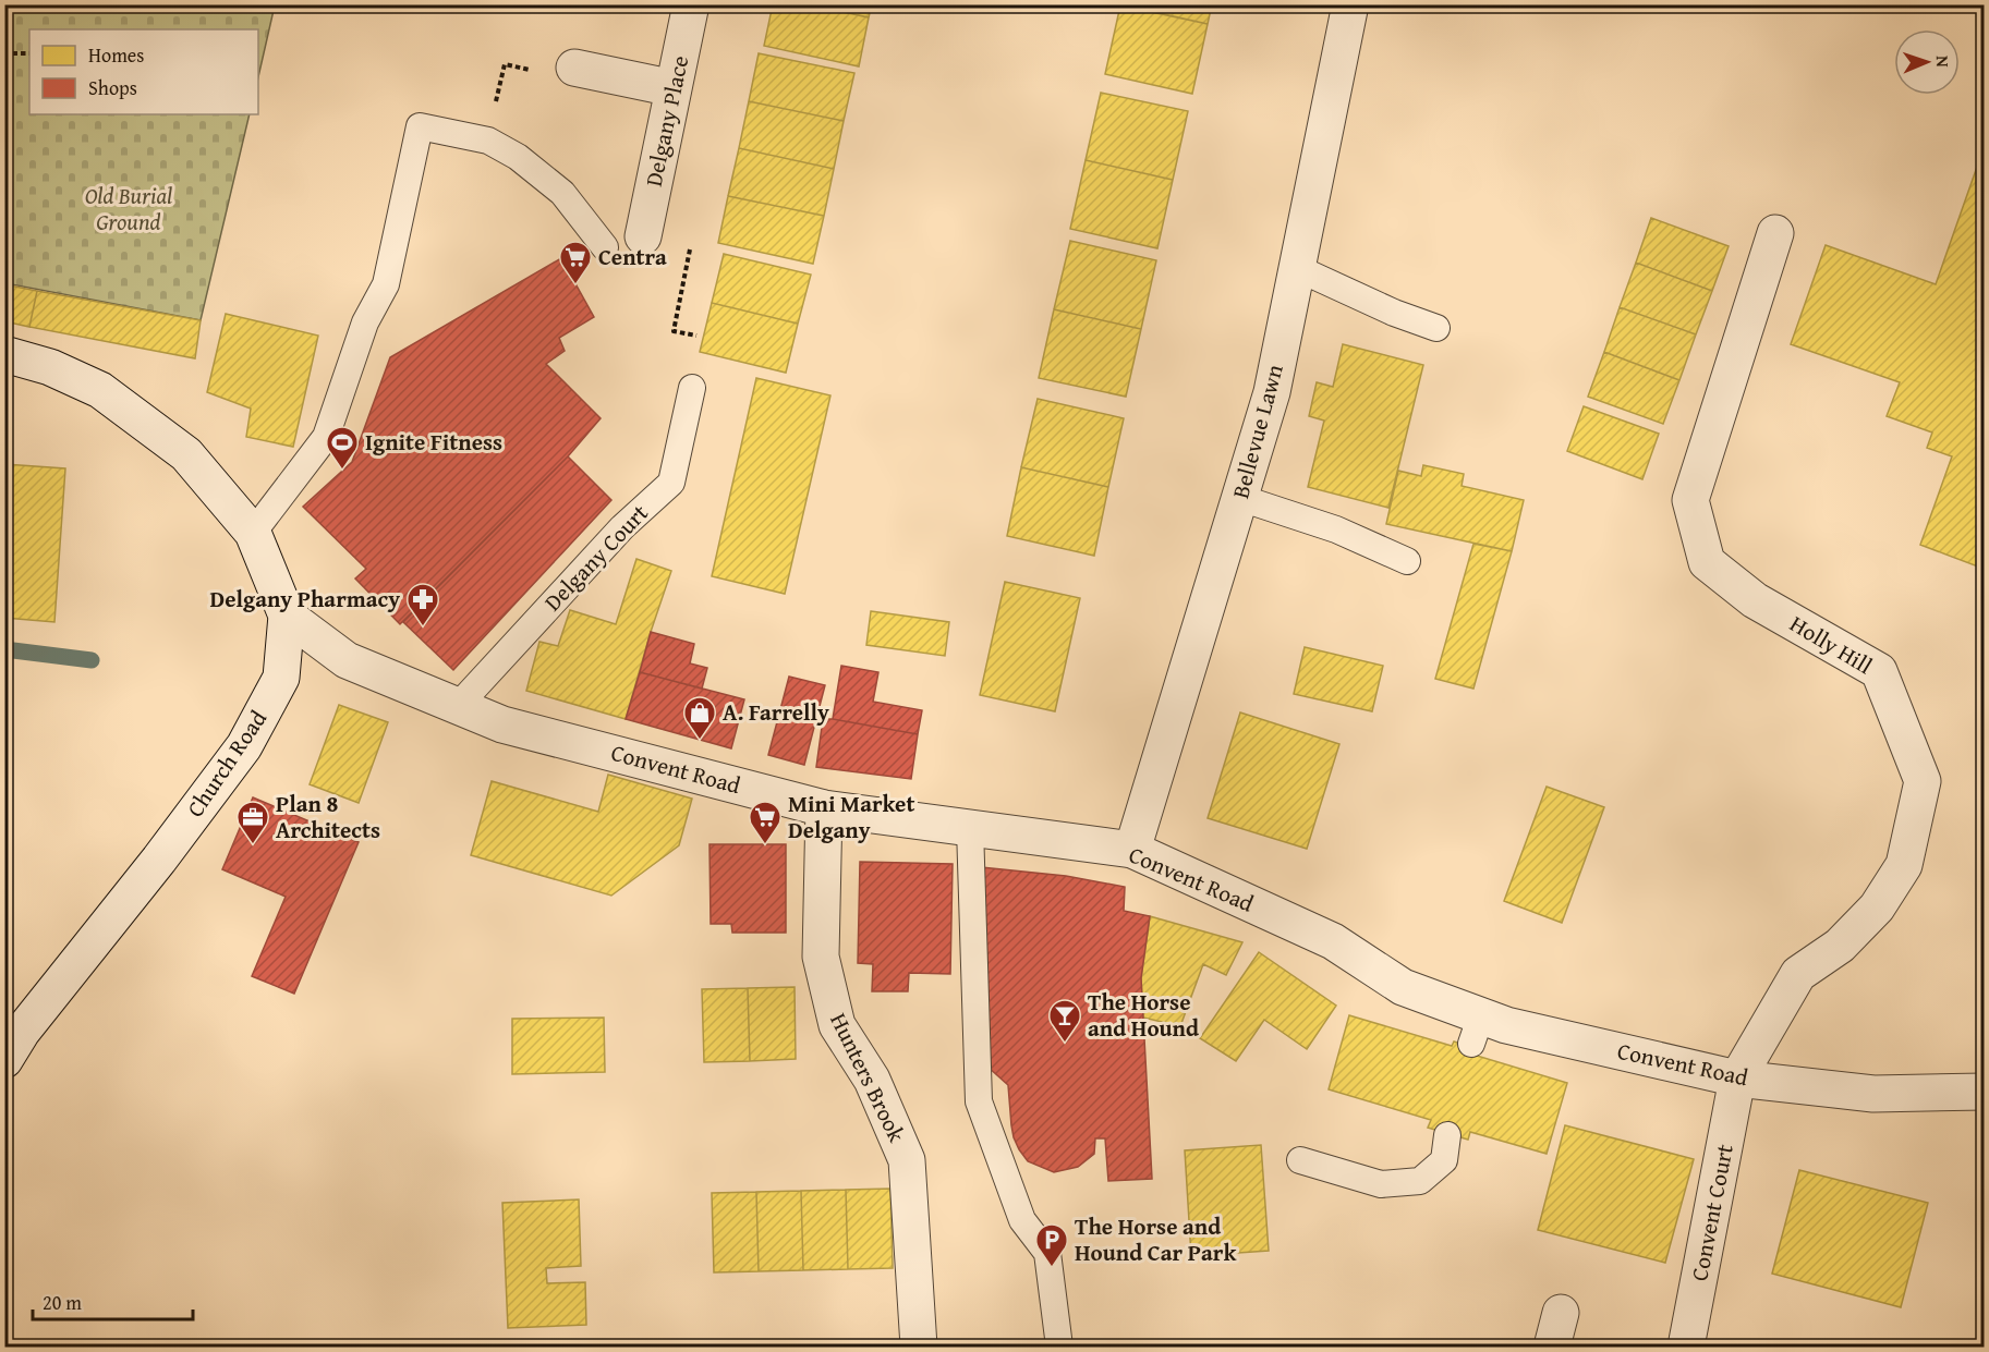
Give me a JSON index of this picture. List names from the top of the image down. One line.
{"streets":{"street":["Delgany Place","Bellevue Lawn","Holly Hill","Church Road","Convent Road","Hunters Brook","Convent Court"],"lane":["Delgany Court"]},"crossings":[["Bellevue Lawn","Convent Road"],["Delgany Court","Convent Road"],["Holly Hill","Convent Road"],["Holly Hill","Convent Court"],["Church Road","Convent Road"],["Convent Road","Hunters Brook"],["Convent Road","Convent Court"]],"parks":["Old Burial Ground"],"places":{"supermarket":["Centra","Mini Market Delgany"],"sports":["Ignite Fitness"],"pharmacy":["Delgany Pharmacy"],"shop":["A. Farrelly"],"office":["Plan 8 Architects"],"bar":["The Horse and Hound"],"parking":["The Horse and Hound Car Park"]},"legend":["Homes","Shops"],"scale_bar":"20 m","north":"right"}
